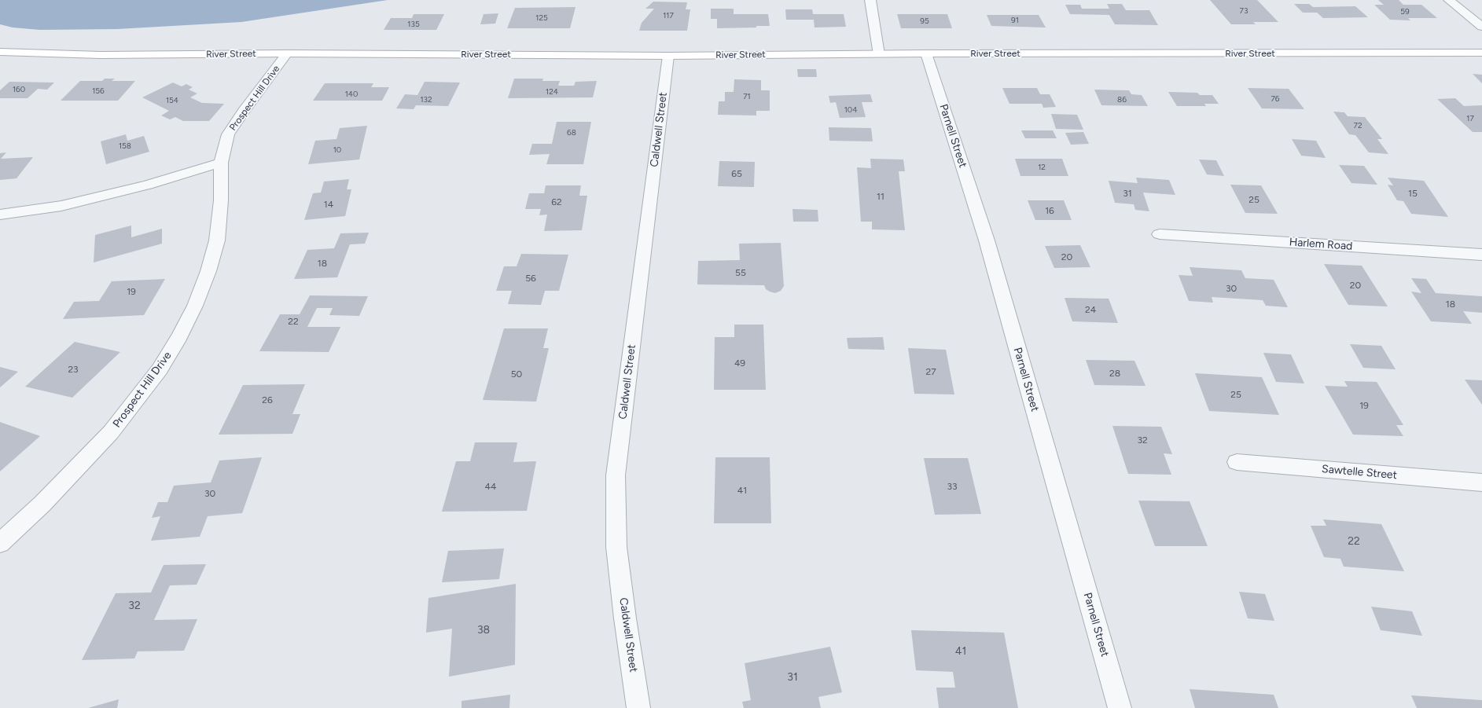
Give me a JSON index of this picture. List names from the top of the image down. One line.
{"streets":{"street":["River Street","Prospect Hill Drive","Caldwell Street","Parnell Street","Harlem Road","Sawtelle Street"]},"crossings":[["River Street","Prospect Hill Drive"],["River Street","Caldwell Street"],["River Street","Parnell Street"]],"house_numbers":["73","59","117","125","91","95","135","160","156","124","140","71","76","132","86","154","104","17","72","68","158","10","12","65","31","15","11","25","62","14","16","20","18","55","56","20","30","19","18","24","22","49","23","27","28","50","25","26","19","32","44","33","41","30","22","32","38","41","31"]}
